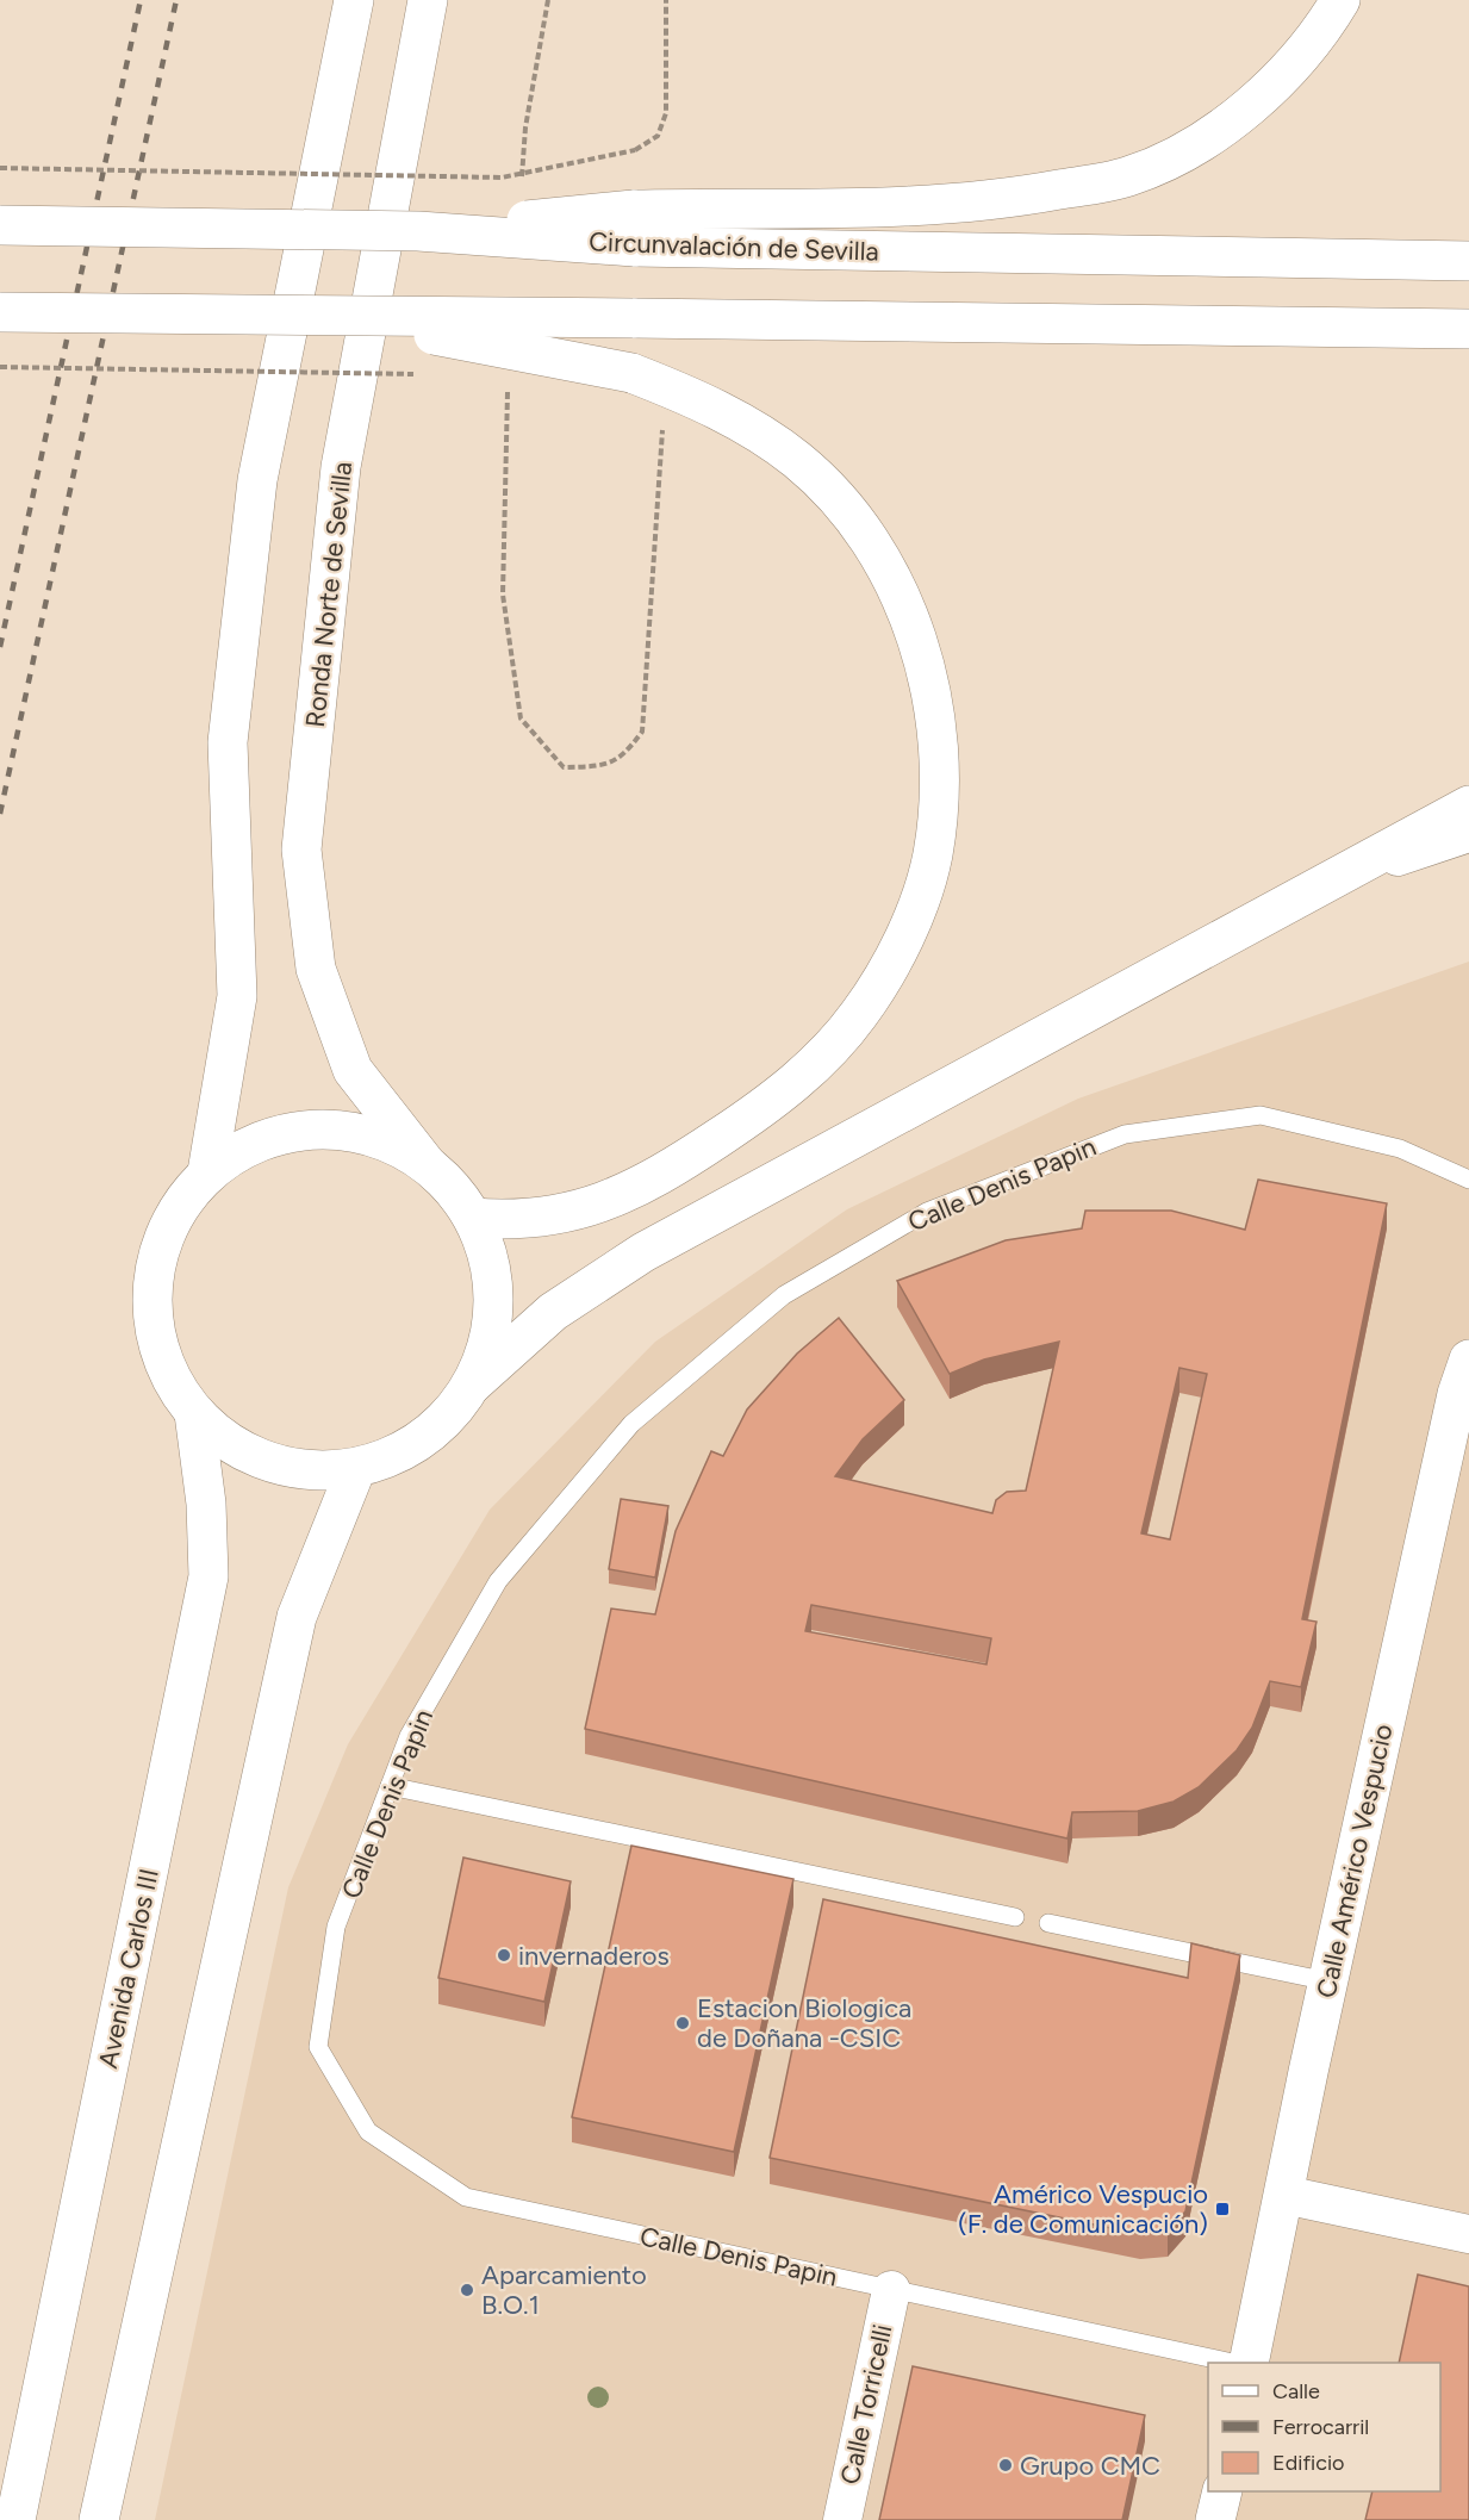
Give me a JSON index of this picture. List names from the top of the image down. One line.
{"streets":{"main road":["Circunvalación de Sevilla","Ronda Norte de Sevilla","Calle Américo Vespucio","Avenida Carlos III"],"street":["Calle Torricelli"],"lane":["Calle Denis Papin"]},"crossings":[["Ronda Norte de Sevilla","Avenida Carlos III"],["Calle Denis Papin","Calle Torricelli"]],"places":{"other":["invernaderos","Estacion Biologica de Doñana -CSIC","Aparcamiento B.O.1","Grupo CMC"],"transit":["Américo Vespucio (F. de Comunicación)"]},"legend":["Calle","Ferrocarril","Edificio"]}
